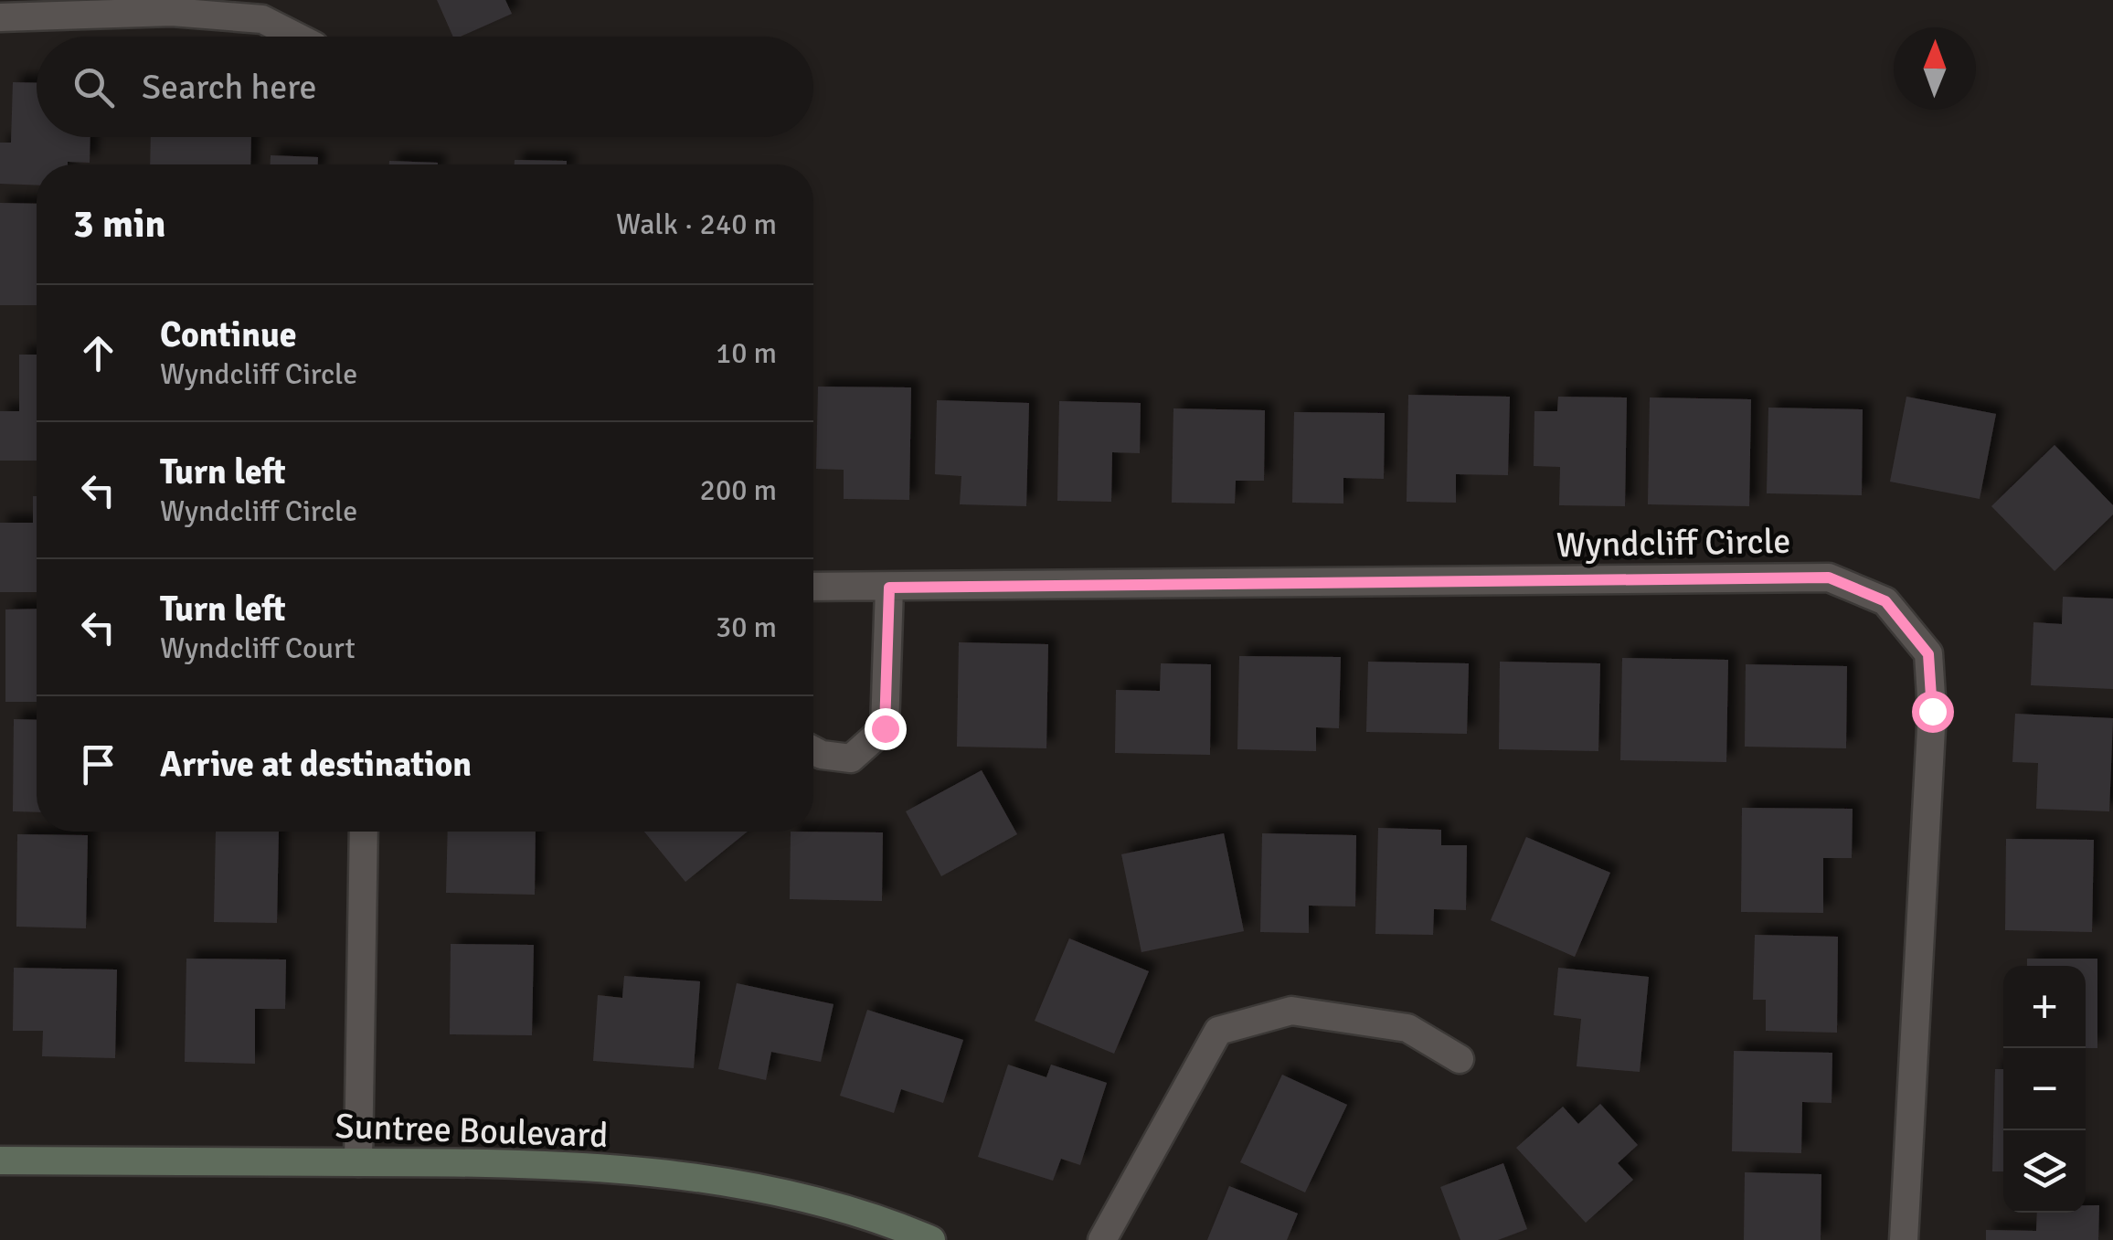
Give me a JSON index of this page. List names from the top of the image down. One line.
{"streets":{"street":["Wyndcliff Circle","Suntree Boulevard"]},"north":"top","page":{"search":"Search here","heading":["3 min","Walk · 240 m"],"list":[["Continue","Wyndcliff Circle","10 m"],["Turn left","Wyndcliff Circle","200 m"],["Turn left","Wyndcliff Court","30 m"],"Arrive at destination"],"map_buttons":["+","−"]}}
